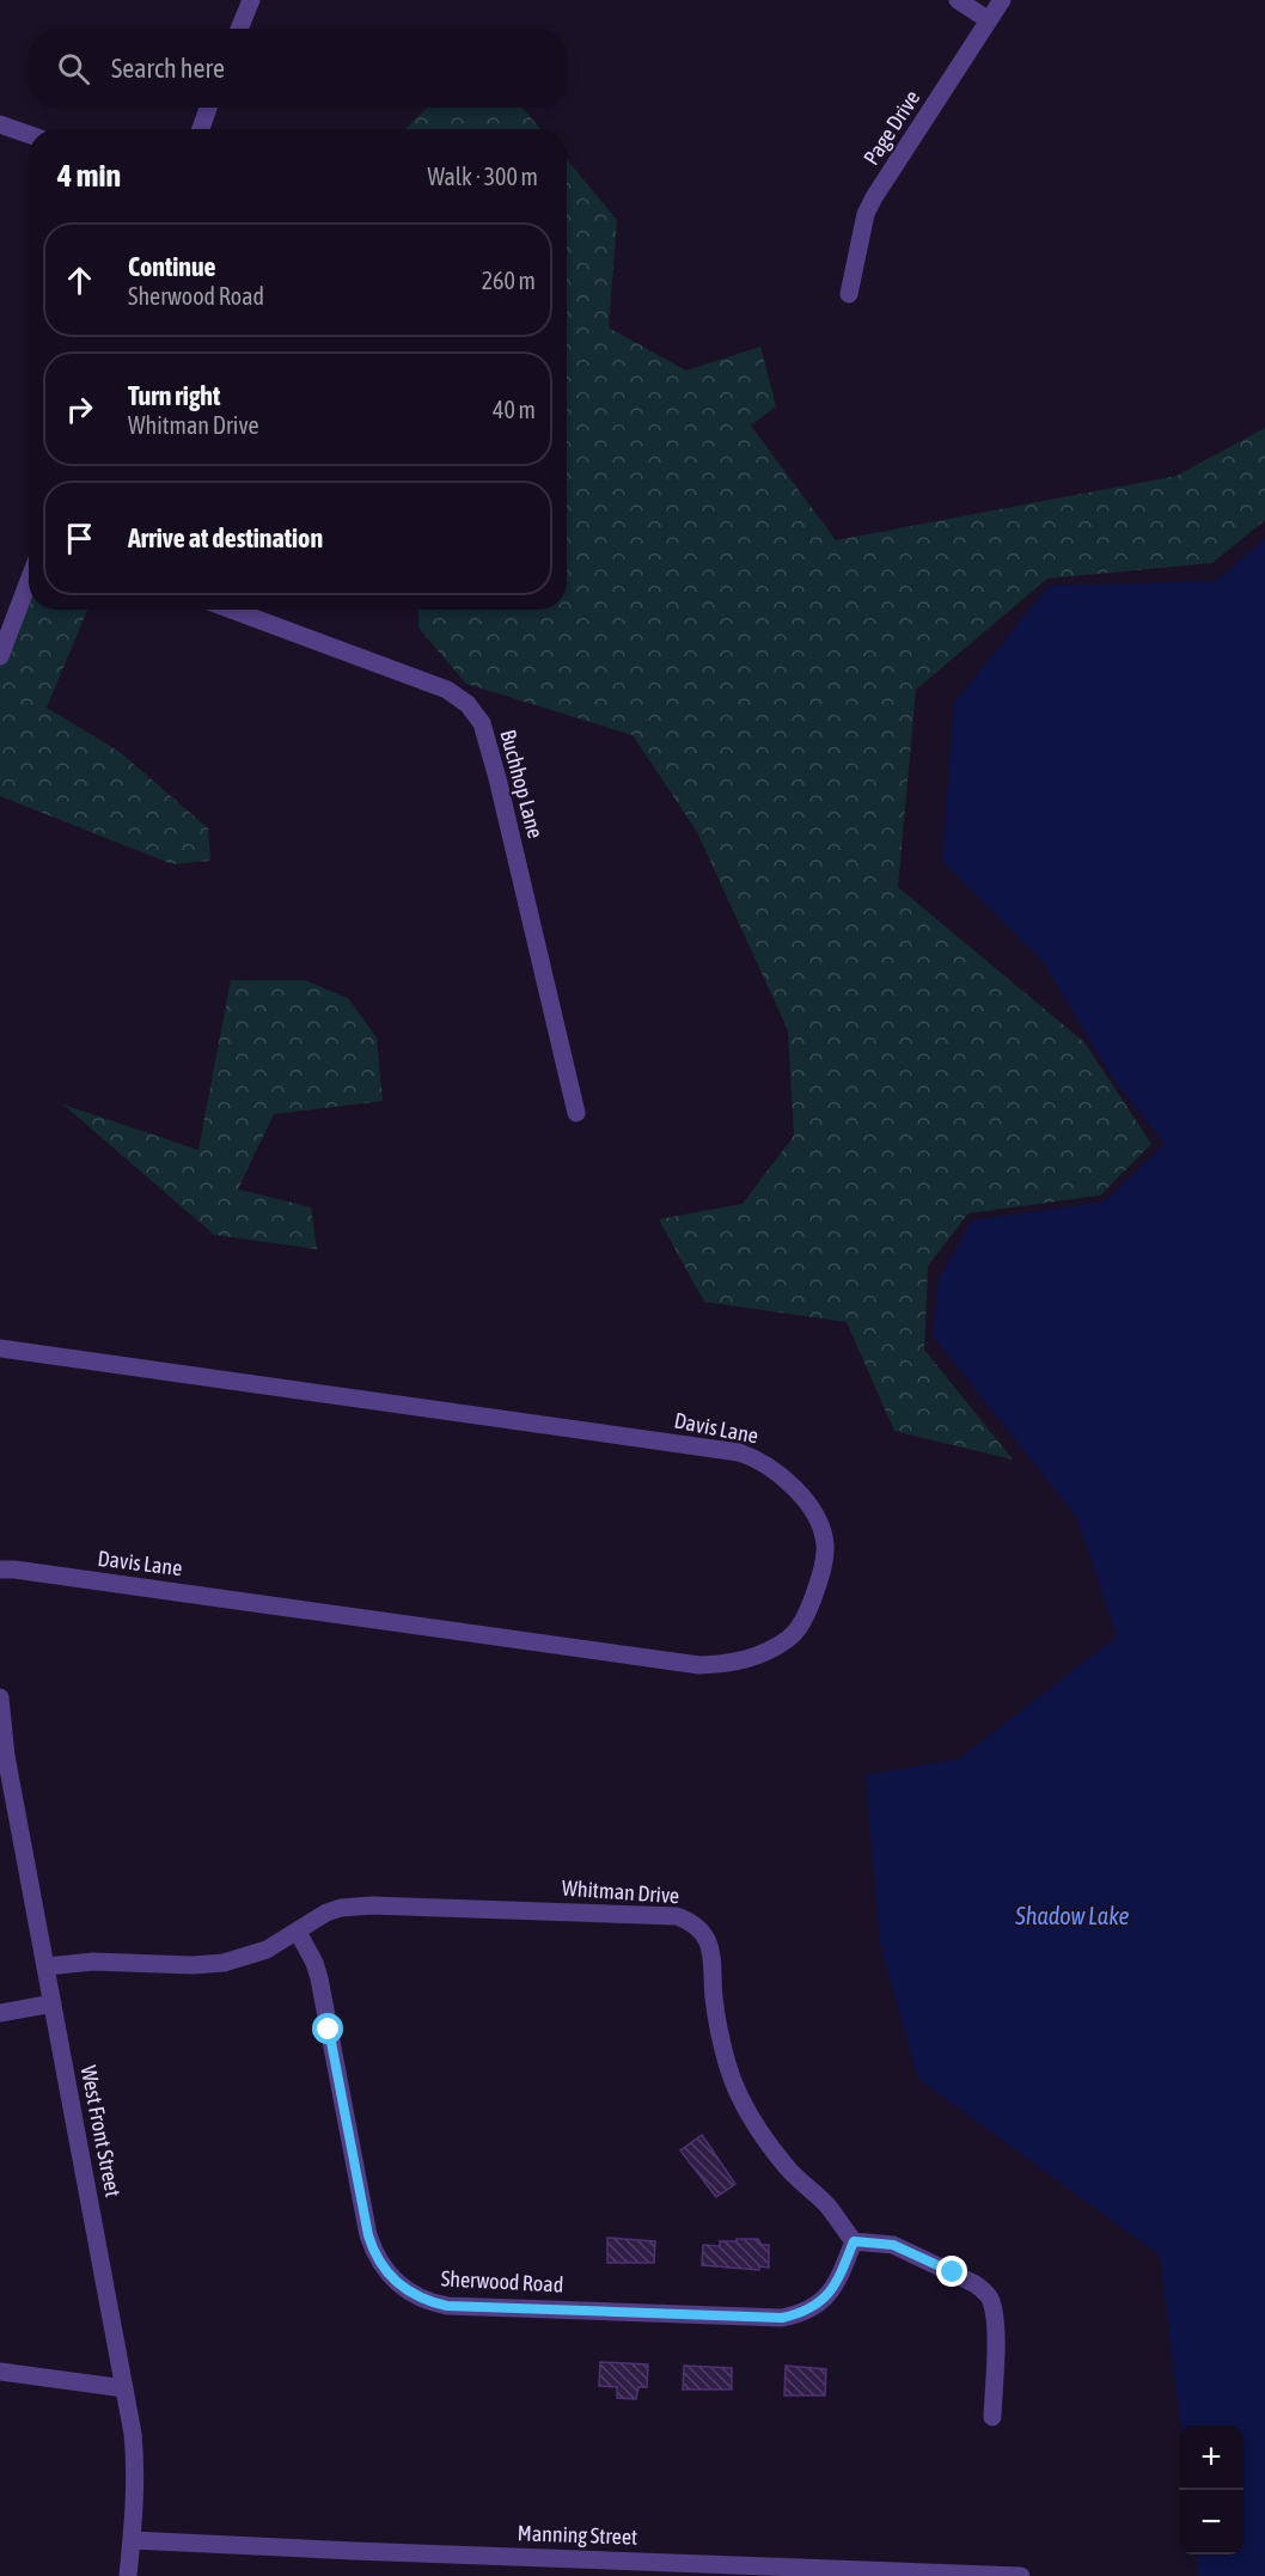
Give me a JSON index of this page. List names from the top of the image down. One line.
{"streets":{"street":["Page Drive","Buchhop Lane","Davis Lane","Whitman Drive","West Front Street","Sherwood Road","Manning Street"]},"crossings":[["Whitman Drive","West Front Street"],["Whitman Drive","Sherwood Road"],["West Front Street","Manning Street"]],"water":["Shadow Lake"],"page":{"search":"Search here","heading":["4 min","Walk · 300 m"],"list":[["Continue","Sherwood Road","260 m"],["Turn right","Whitman Drive","40 m"],"Arrive at destination"],"map_buttons":["+","−"]}}
